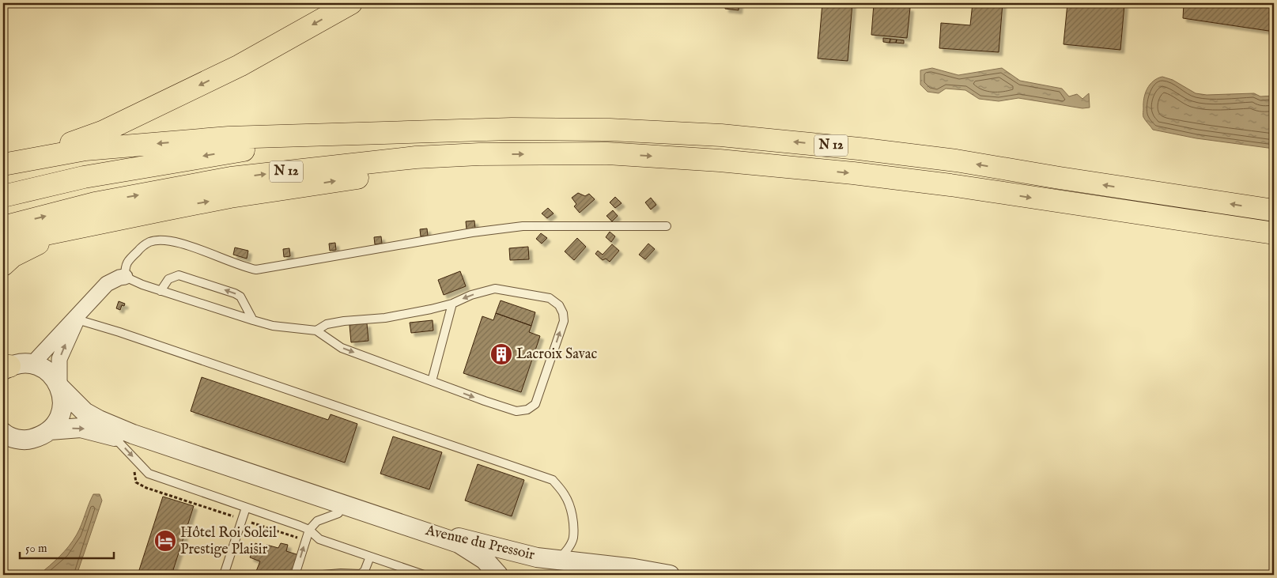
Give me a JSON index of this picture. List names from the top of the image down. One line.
{"streets":{"highway":["N 12"],"street":["Avenue du Pressoir"]},"places":{"building":["Lacroix Savac"],"hotel":["Hôtel Roi Soleil Prestige Plaisir"]},"scale_bar":"50 m"}
